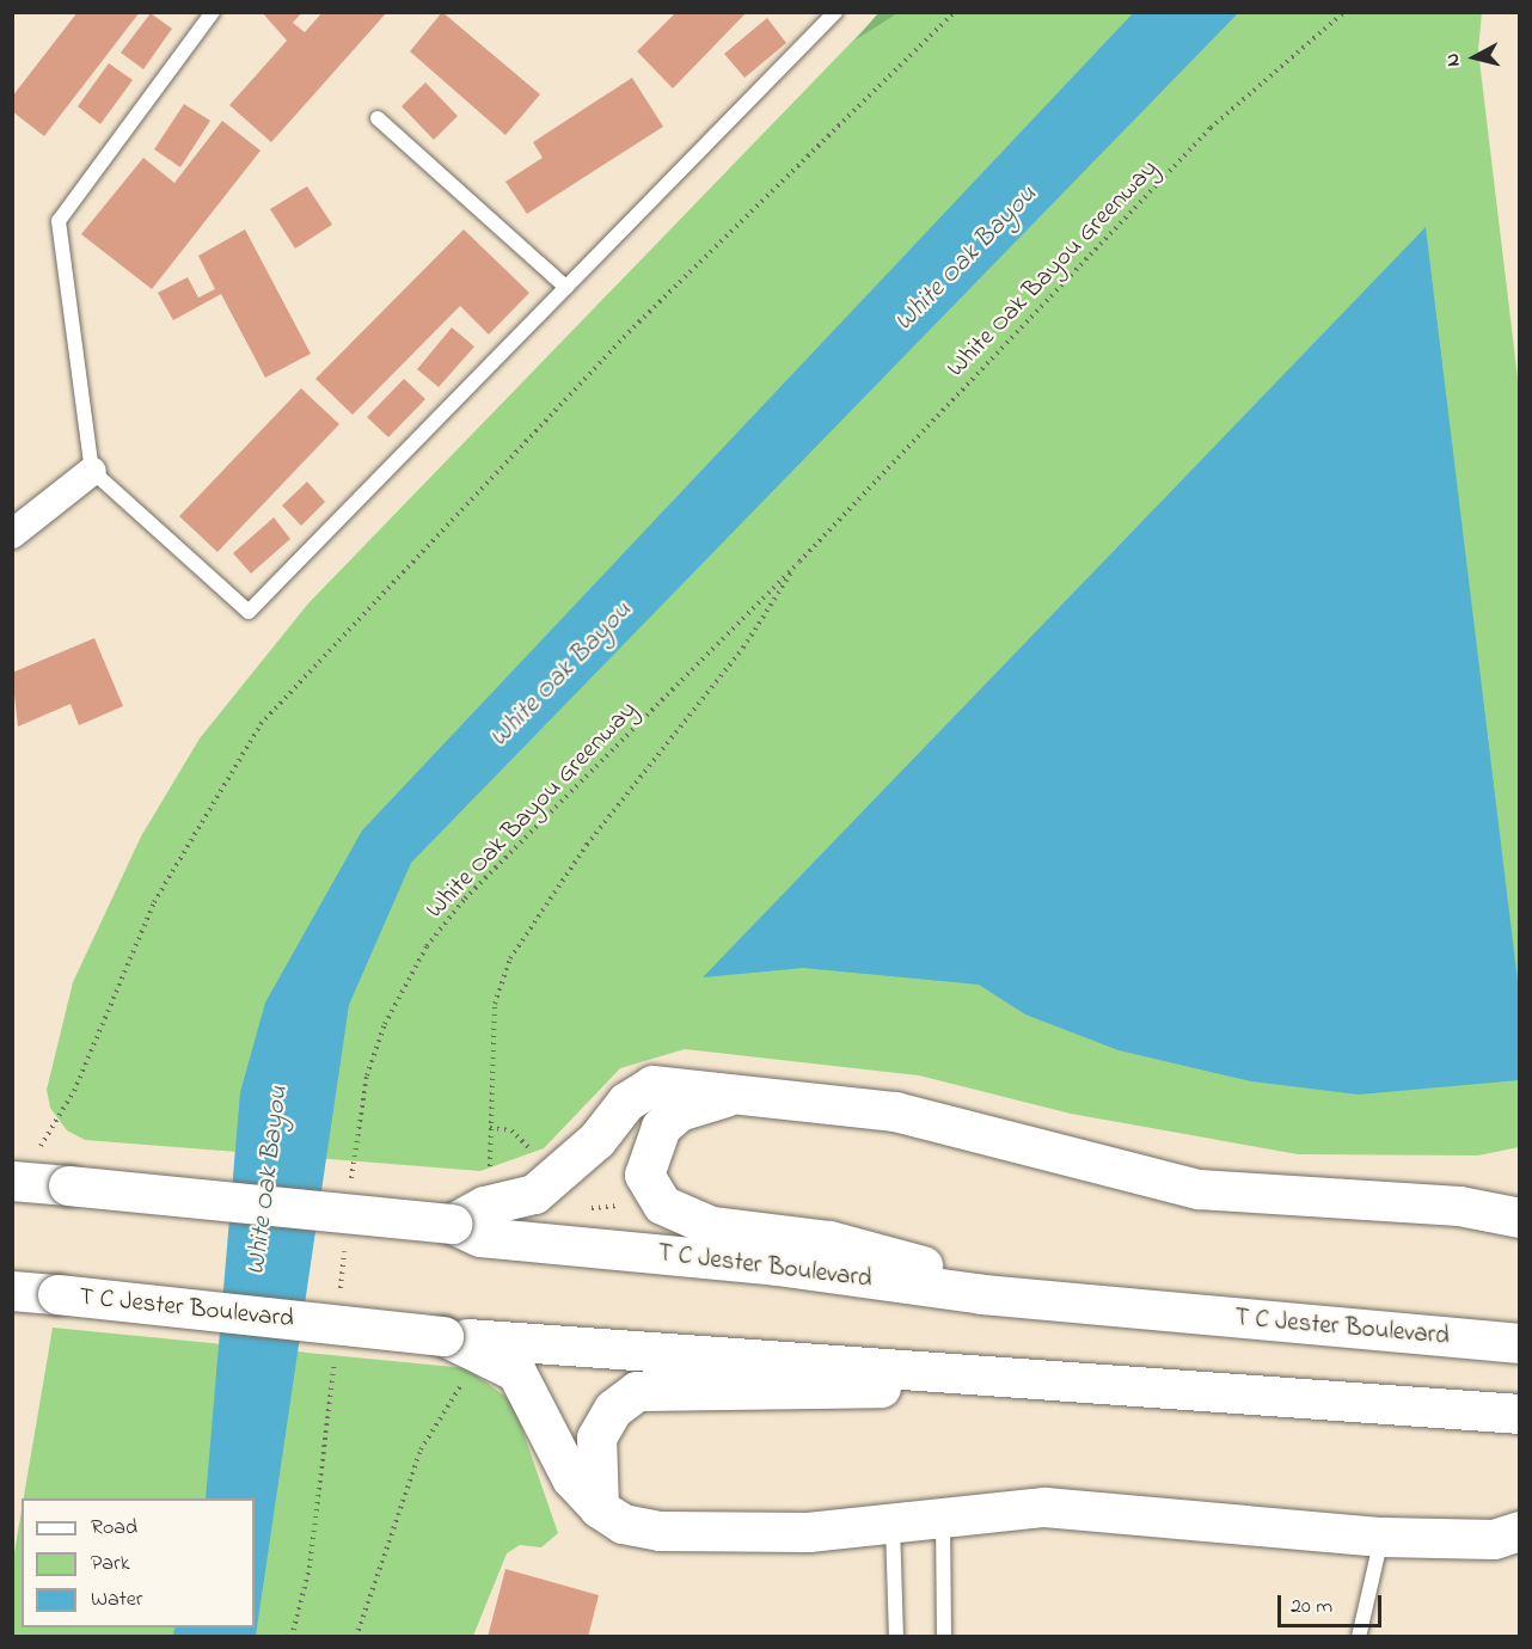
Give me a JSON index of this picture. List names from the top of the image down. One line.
{"streets":{"main road":["T C Jester Boulevard"],"path":["White Oak Bayou Greenway"]},"water":["White Oak Bayou"],"legend":["Road","Park","Water"],"scale_bar":"20 m","north":"left"}
